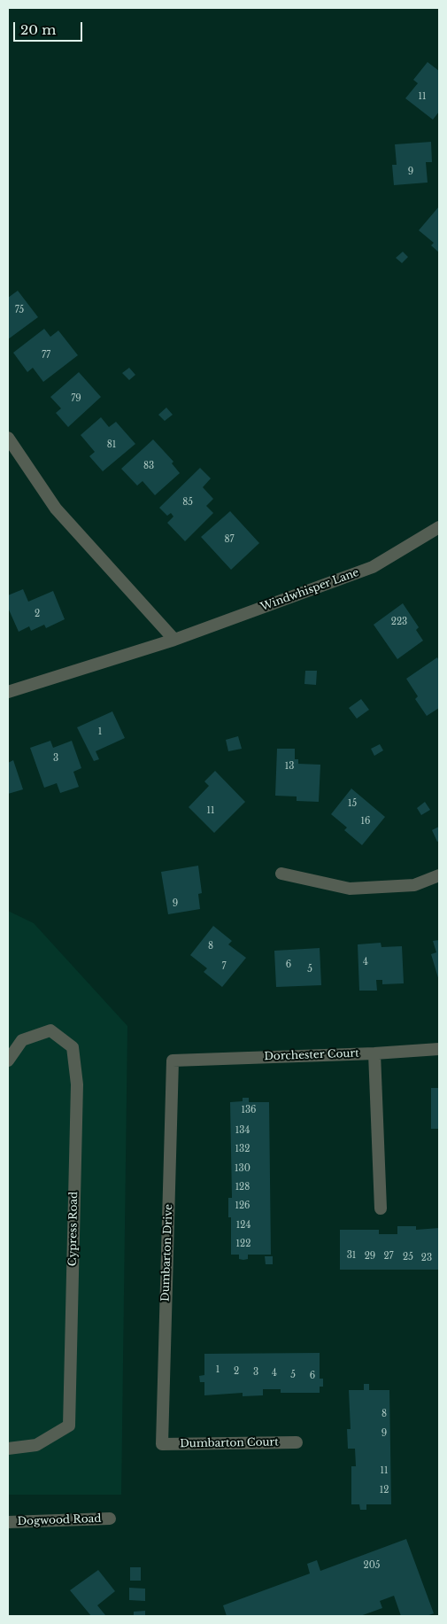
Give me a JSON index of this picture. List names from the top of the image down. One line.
{"streets":{"street":["Windwhisper Lane","Dorchester Court","Cypress Road","Dumbarton Drive","Dumbarton Court","Dogwood Road"]},"crossings":[["Dorchester Court","Dumbarton Drive"],["Dumbarton Drive","Dumbarton Court"]],"house_numbers":["11","9","75","77","79","81","83","85","87","2","223","1","3","13","15","11","16","9","8","4","6","7","5","136","134","132","130","128","126","124","122","31","29","27","25","23","1","2","3","4","5","6","8","9","11","12","205"],"scale_bar":"20 m"}
